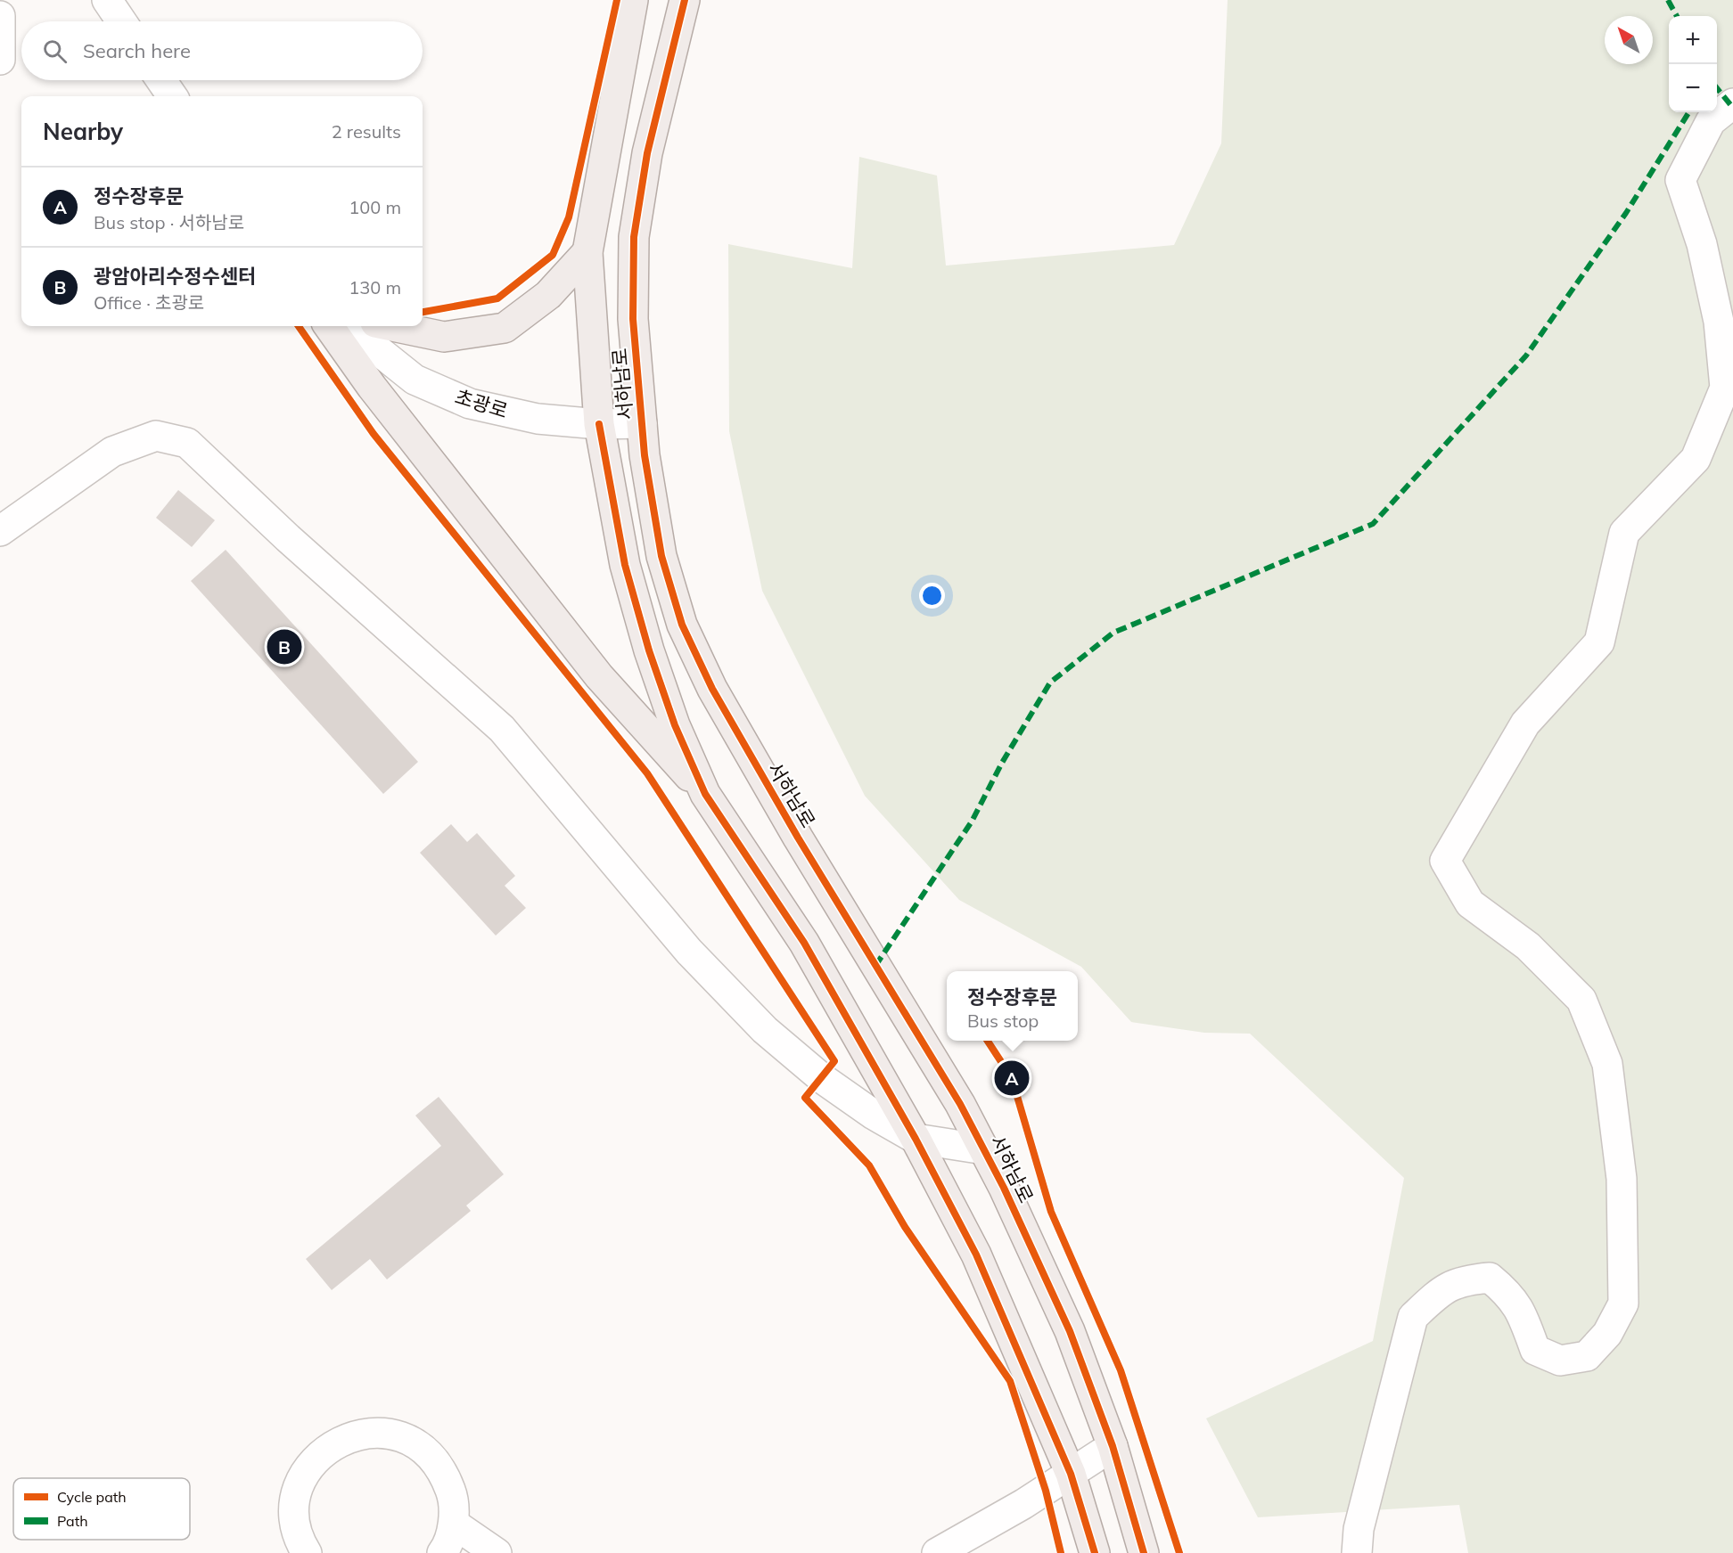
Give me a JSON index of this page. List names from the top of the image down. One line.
{"streets":{"main road":["서하남로"],"street":["초광로"]},"crossings":[["서하남로","초광로"]],"legend":["Cycle path","Path"],"north":"top left","page":{"map_buttons":["+","−"],"search":"Search here","heading":["Nearby","2 results"],"list":[{"mark":"A","name":"정수장후문","note":"Bus stop · 서하남로","value":"100 m"},{"mark":"B","name":"광암아리수정수센터","note":"Office · 초광로","value":"130 m"}],"pins":["B","A"],"popup":["정수장후문","Bus stop"]}}
